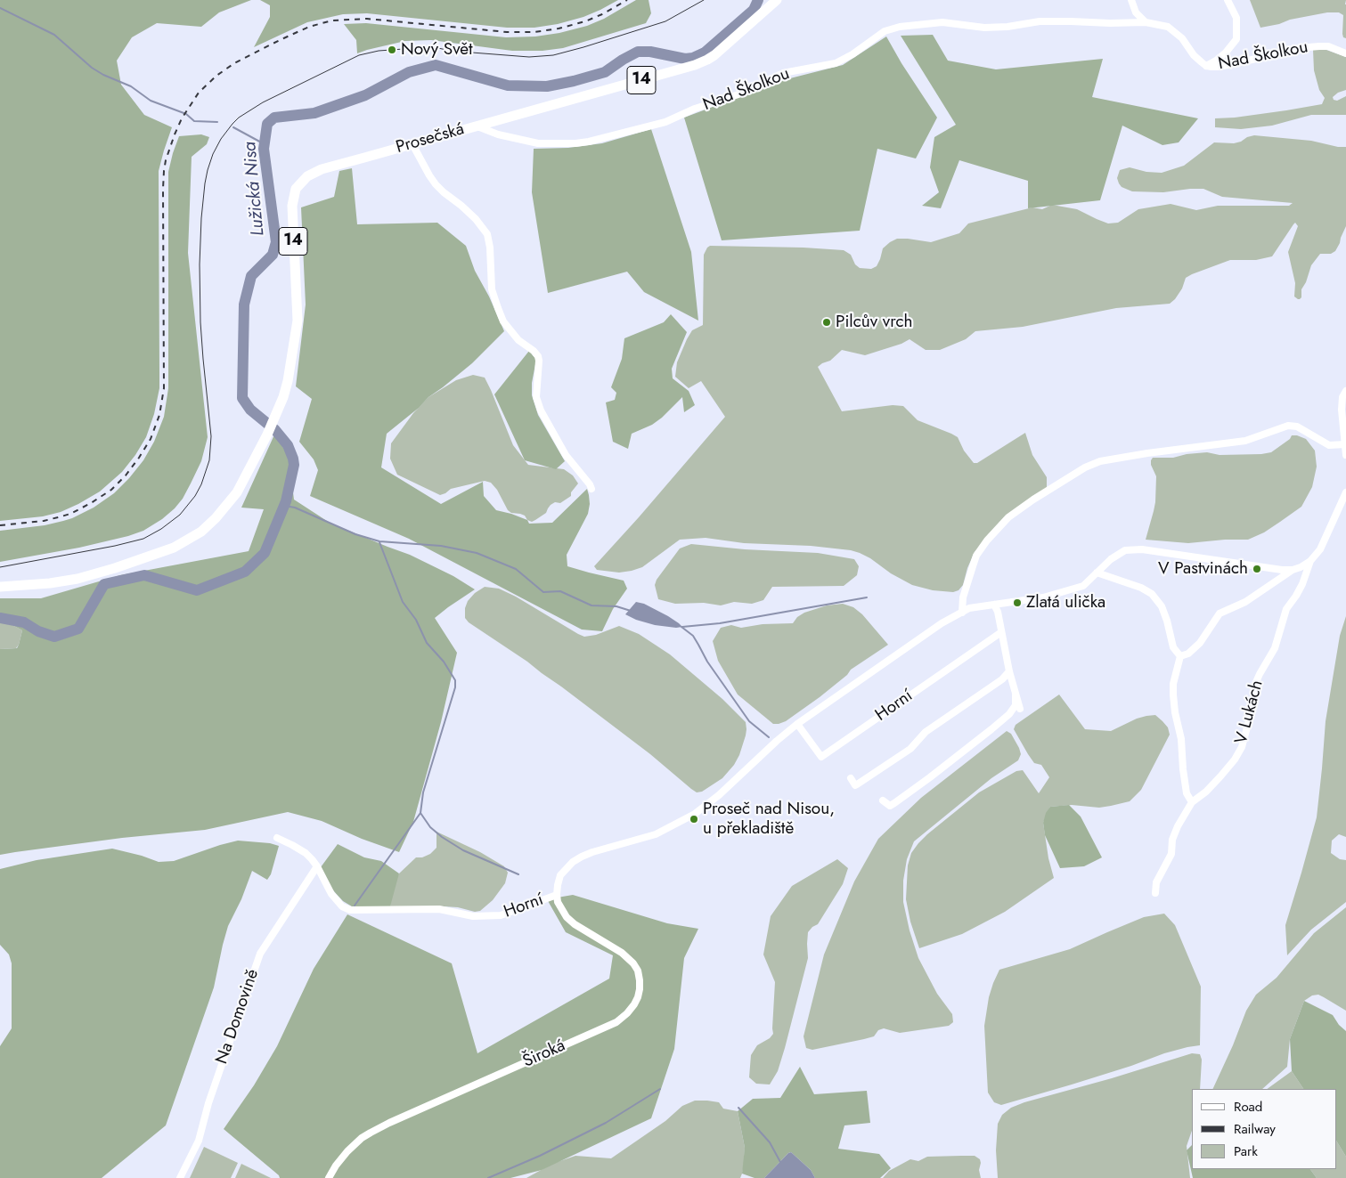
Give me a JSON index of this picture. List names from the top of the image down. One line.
{"streets":{"main road":["14","Prosečská"],"street":["Nad Školkou","Horní","V Lukách","Na Domovině","Široká"]},"crossings":[["Nad Školkou","Prosečská"],["Horní","Na Domovině"],["Horní","Široká"]],"water":["Lužická Nisa"],"places":["Nový Svět","Pilcův vrch","V Pastvinách","Zlatá ulička","Proseč nad Nisou, u překladiště"],"legend":["Road","Railway","Park"]}
